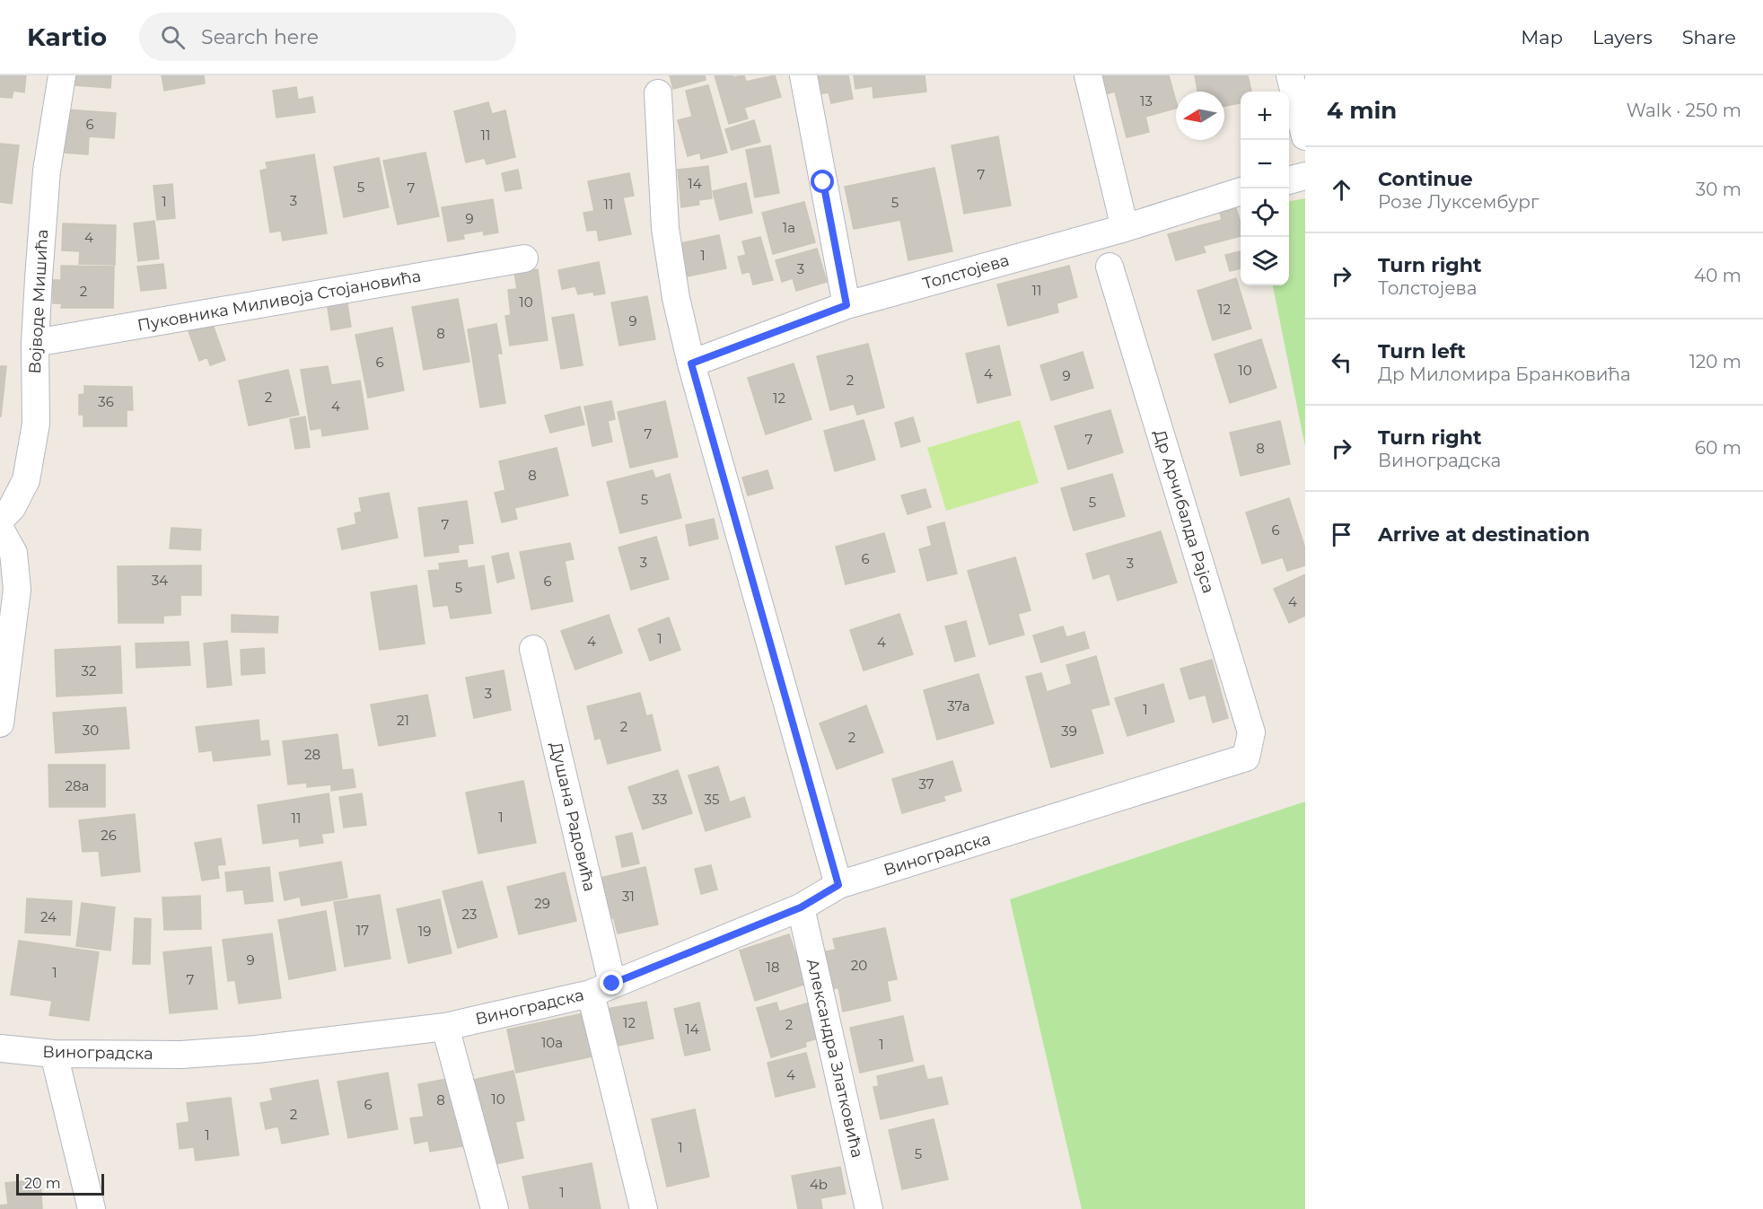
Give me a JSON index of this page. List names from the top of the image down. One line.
{"streets":{"street":["Толстојева","Пуковника Миливоја Стојановића","Војводе Мишића","Др Арчибалда Рајса","Душана Радовића","Виноградска","Александра Златковића"]},"crossings":[["Пуковника Миливоја Стојановића","Војводе Мишића"],["Др Арчибалда Рајса","Виноградска"],["Душана Радовића","Виноградска"],["Виноградска","Александра Златковића"]],"house_numbers":["13","6","11","7","14","5","7","3","1","5","11","9","1a","4","1","3","11","2","10","12","9","8","6","10","4","9","2","2","12","36","4","7","7","8","8","5","5","7","6","6","3","3","34","6","5","4","1","4","4","32","3","37a","1","21","2","30","39","2","28","37","28a","33","35","1","11","26","31","29","23","24","17","19","9","20","18","1","7","12","2","14","10a","1","4","10","8","6","2","1","1","5","4b","1"],"scale_bar":"20 m","north":"left","page":{"header":"Kartio","search":"Search here","nav":["Map","Layers","Share"],"heading":["4 min","Walk · 250 m"],"map_buttons":["+","−"],"list":[["Continue","Розе Луксембург","30 m"],["Turn right","Толстојева","40 m"],["Turn left","Др Миломира Бранковића","120 m"],["Turn right","Виноградска","60 m"],"Arrive at destination"],"scale":"20 m"}}
